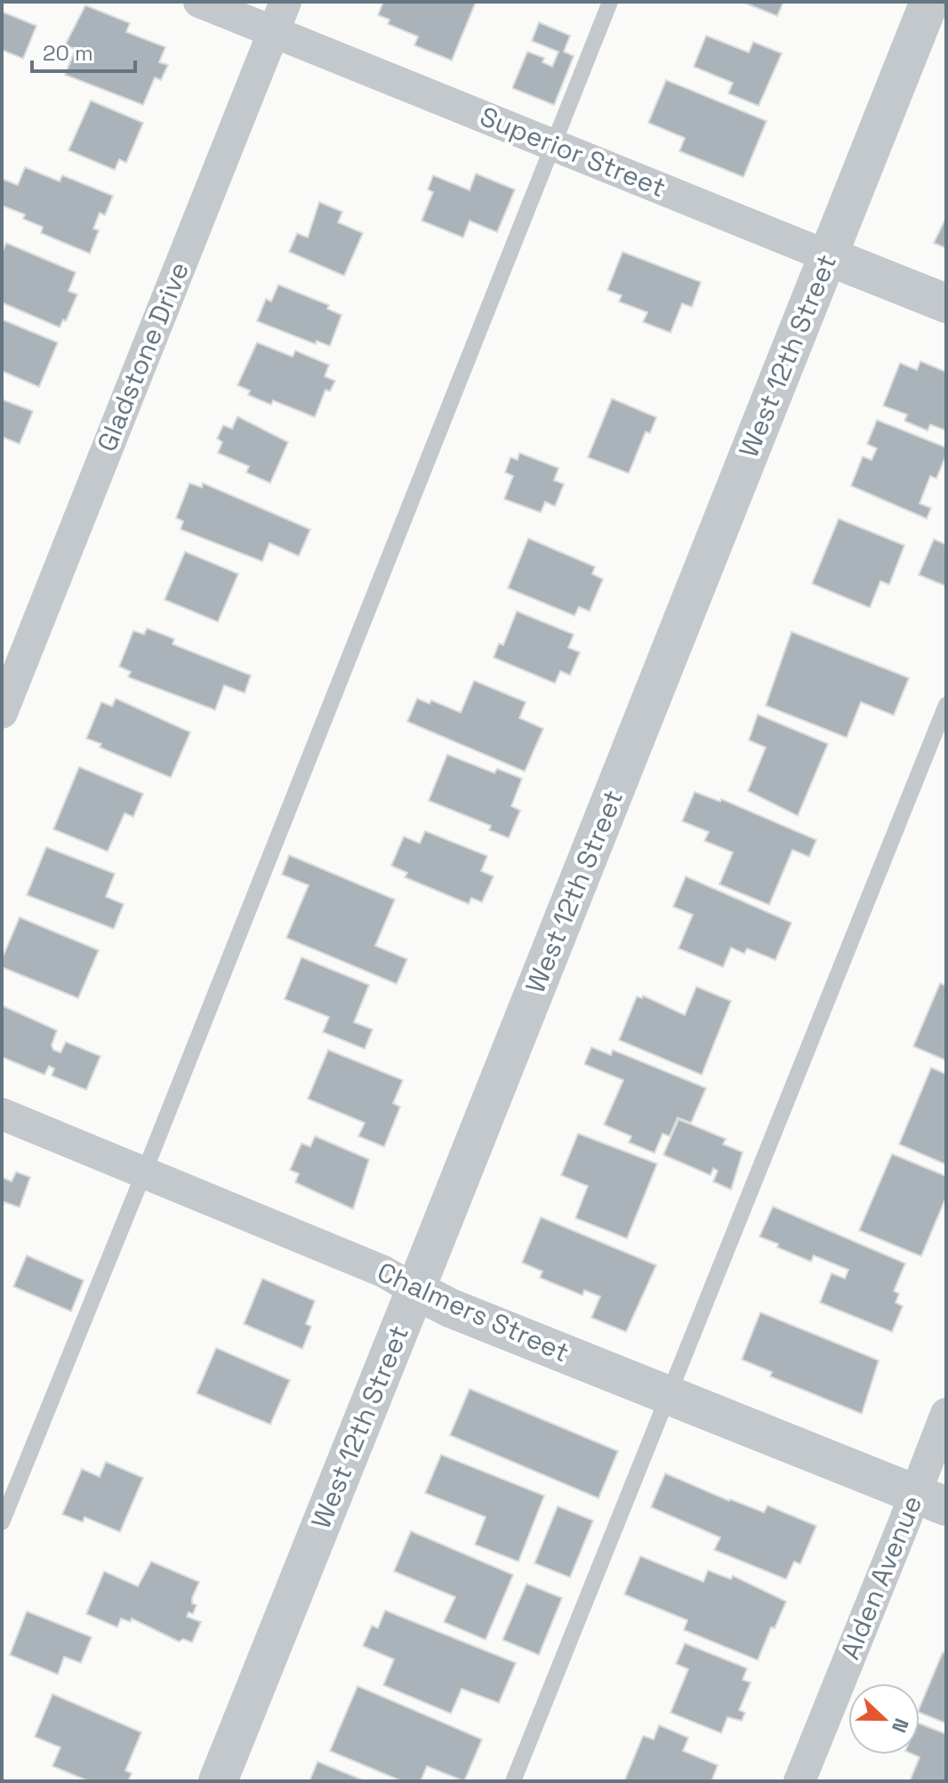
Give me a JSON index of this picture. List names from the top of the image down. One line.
{"streets":{"street":["Superior Street","West 12th Street","Gladstone Drive","Chalmers Street","Alden Avenue"]},"crossings":[["Superior Street","West 12th Street"],["Superior Street","Gladstone Drive"],["West 12th Street","Chalmers Street"],["Chalmers Street","Alden Avenue"]],"scale_bar":"20 m","north":"right"}
